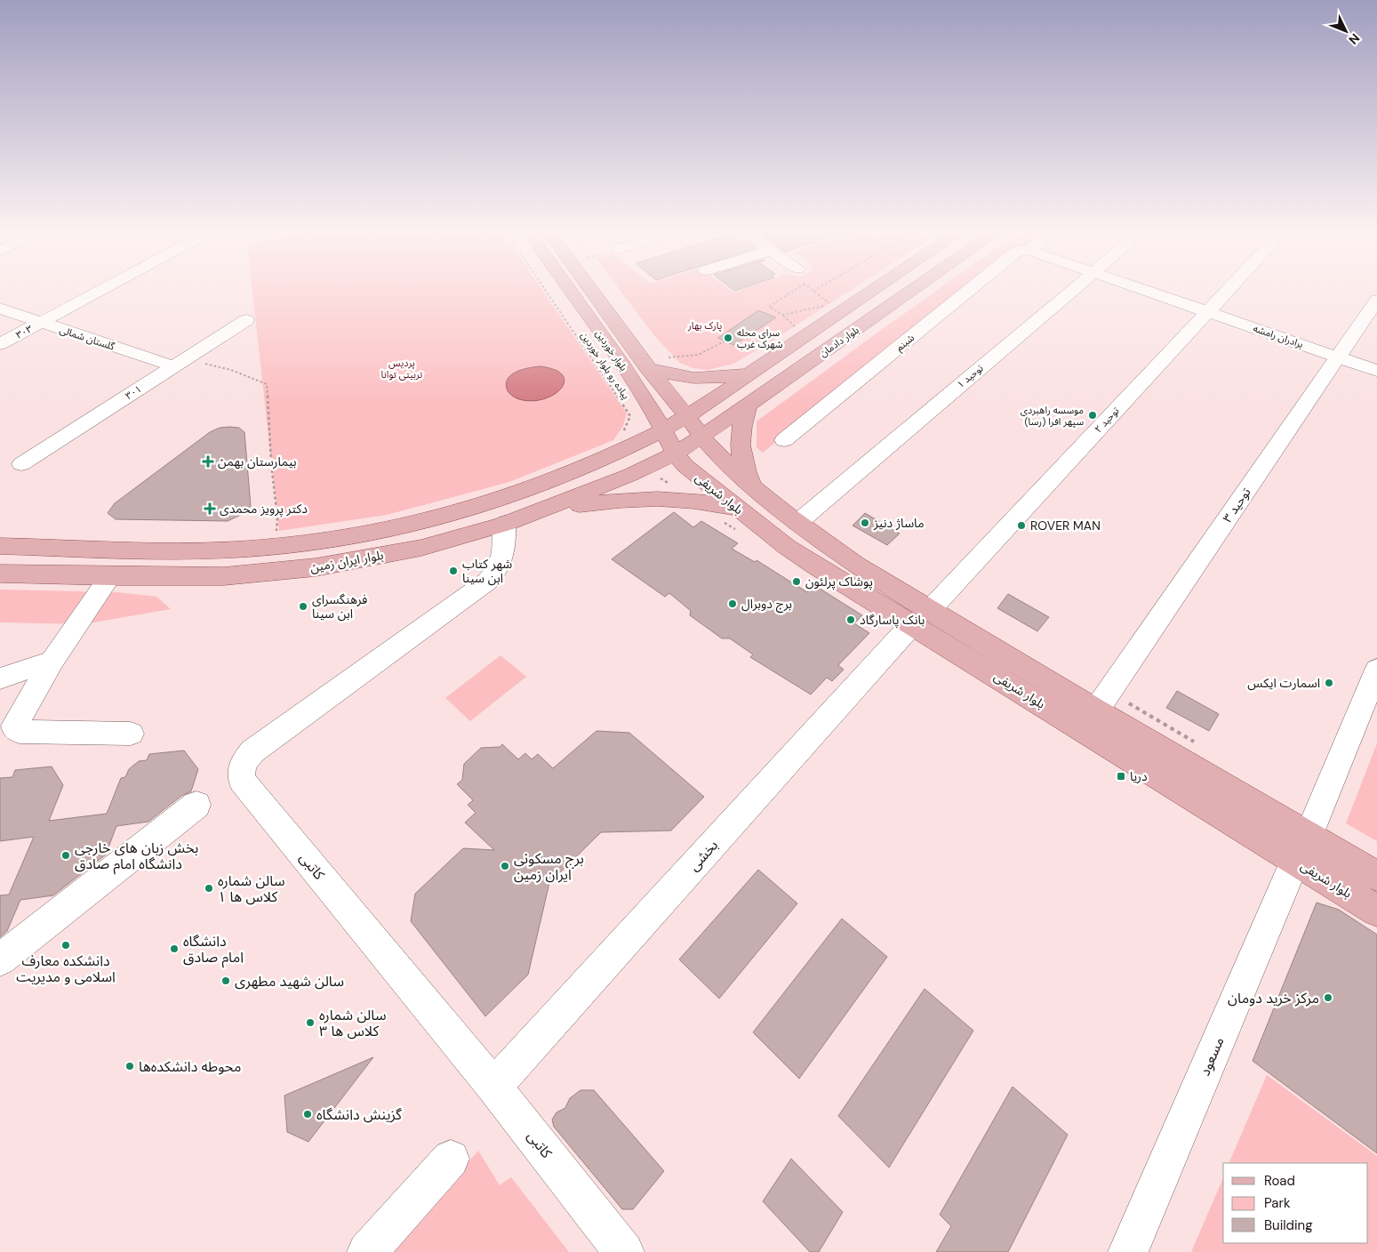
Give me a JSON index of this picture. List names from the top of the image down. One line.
{"streets":{"main road":["بلوار دادمان","بلوار خوردین","بلوار شریفی","بلوار ایران زمین"],"street":["۳۰۳","برادران رامشه","گلستان شمالی","شبنم","توحید ۱","۳۰۱","توحید ۲","توحید ۳","بخشی","کاتبی","مسعود"],"path":["پیاده رو بلوار خوردین"]},"crossings":[["۳۰۳","گلستان شمالی"],["برادران رامشه","توحید ۲"],["برادران رامشه","توحید ۳"],["گلستان شمالی","۳۰۱"],["بلوار دادمان","بلوار خوردین"],["بلوار دادمان","بلوار شریفی"],["بلوار دادمان","بلوار ایران زمین"],["بلوار خوردین","بلوار شریفی"],["بلوار خوردین","بلوار ایران زمین"],["توحید ۱","بلوار شریفی"],["توحید ۲","بلوار شریفی"],["توحید ۲","بخشی"],["بلوار شریفی","توحید ۳"],["بلوار شریفی","بلوار ایران زمین"],["بلوار شریفی","بخشی"],["بلوار شریفی","مسعود"],["بلوار ایران زمین","کاتبی"],["بخشی","کاتبی"]],"parks":["پارک بهار","پردیس تربیتی توانا"],"places":{"other":["سرای محله شهرک غرب","موسسه راهبردی سپهر افرا (رسا)","ماساژ دنیز","ROVER MAN","شهر کتاب ابن سینا","پوشاک پرلئون","برج دوبرال","فرهنگسرای ابن سینا","بانک پاسارگاد","اسمارت ایکس","بخش زبان های خارجی دانشگاه امام صادق","برج مسکونی ایران زمین","سالن شماره ۱ کلاس ها","دانشکده معارف اسلامی و مدیریت","دانشگاه امام صادق","سالن شهید مطهری","مرکز خرید دومان","سالن شماره ۳ کلاس ها","محوطه دانشکده‌ها","گزینش دانشگاه"],"health":["بیمارستان بهمن","دکتر پرویز محمدی"],"transit":["دریا"]},"legend":["Road","Park","Building"],"north":"bottom right"}
